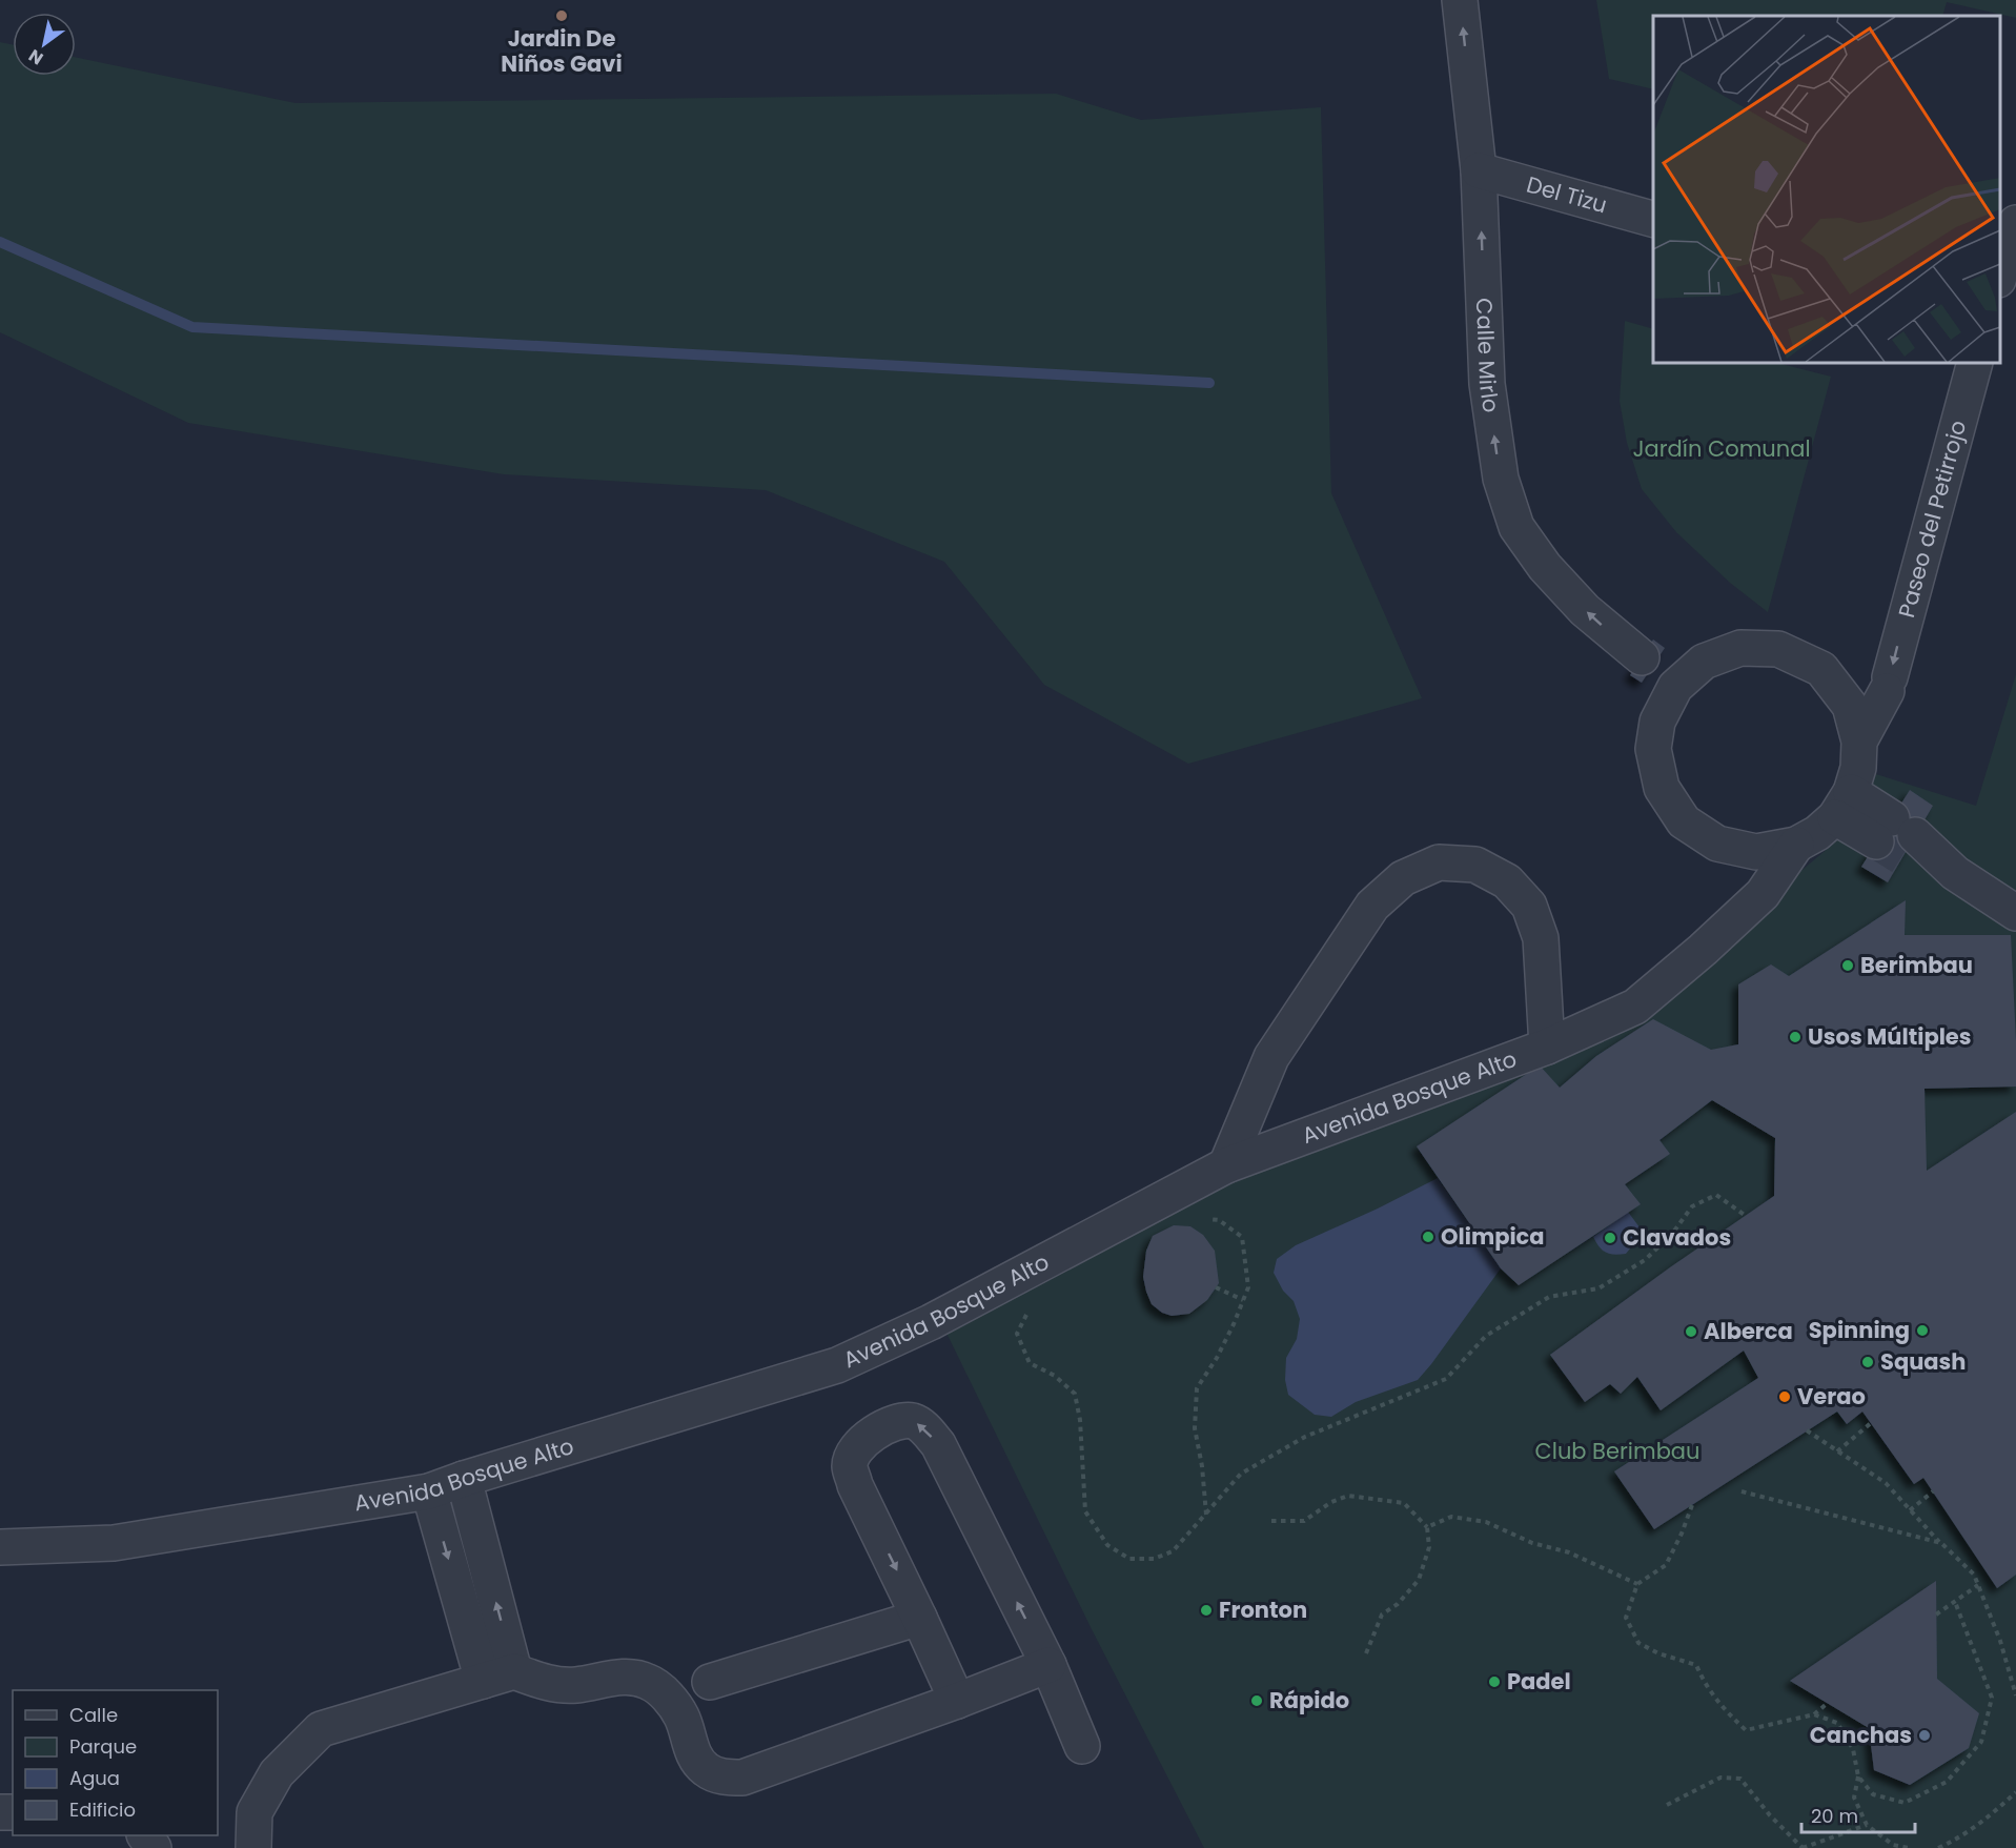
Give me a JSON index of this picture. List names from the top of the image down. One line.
{"streets":{"street":["Del Tizu","Calle Mirlo","Paseo del Petirrojo","Avenida Bosque Alto"]},"crossings":[["Del Tizu","Calle Mirlo"],["Calle Mirlo","Paseo del Petirrojo"],["Calle Mirlo","Avenida Bosque Alto"],["Paseo del Petirrojo","Avenida Bosque Alto"]],"one_way":["Calle Mirlo","Paseo del Petirrojo"],"parks":["Jardín Comunal","Club Berimbau"],"places":["Jardin De Niños Gavi","Berimbau","Usos Múltiples","Olimpica","Clavados","Spinning","Alberca","Squash","Verao","Fronton","Padel","Rápido","Canchas"],"legend":["Calle","Parque","Agua","Edificio"],"scale_bar":"20 m","north":"bottom left"}
